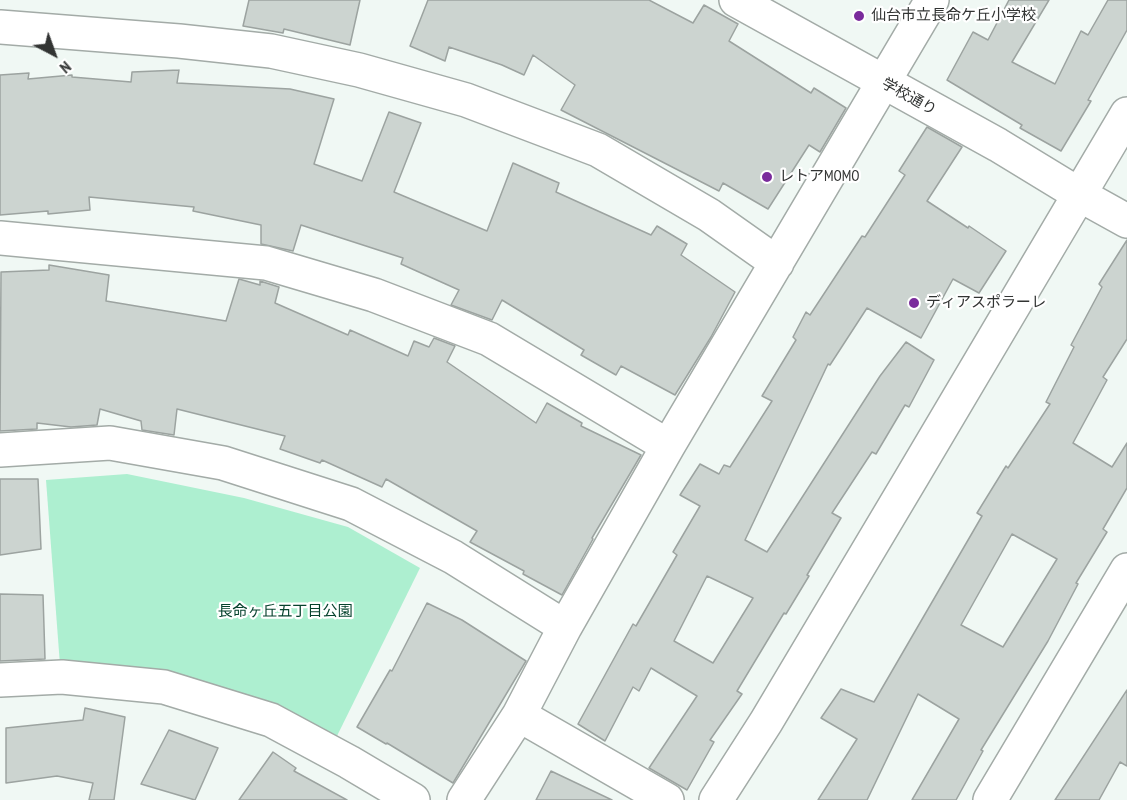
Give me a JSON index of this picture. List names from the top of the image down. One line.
{"streets":{"street":["学校通り"]},"parks":["長命ヶ丘五丁目公園"],"places":["仙台市立長命ケ丘小学校","レトアMOMO","ディアスポラーレ"],"north":"bottom right"}
